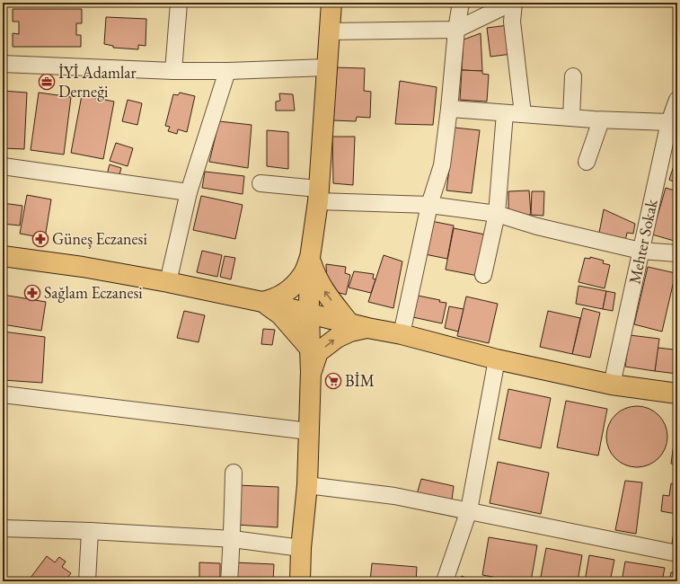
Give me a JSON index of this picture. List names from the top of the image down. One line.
{"streets":{"street":["Mehter Sokak"]},"places":{"office":["İYİ Adamlar Derneği"],"pharmacy":["Güneş Eczanesi","Sağlam Eczanesi"],"supermarket":["BİM"]}}
